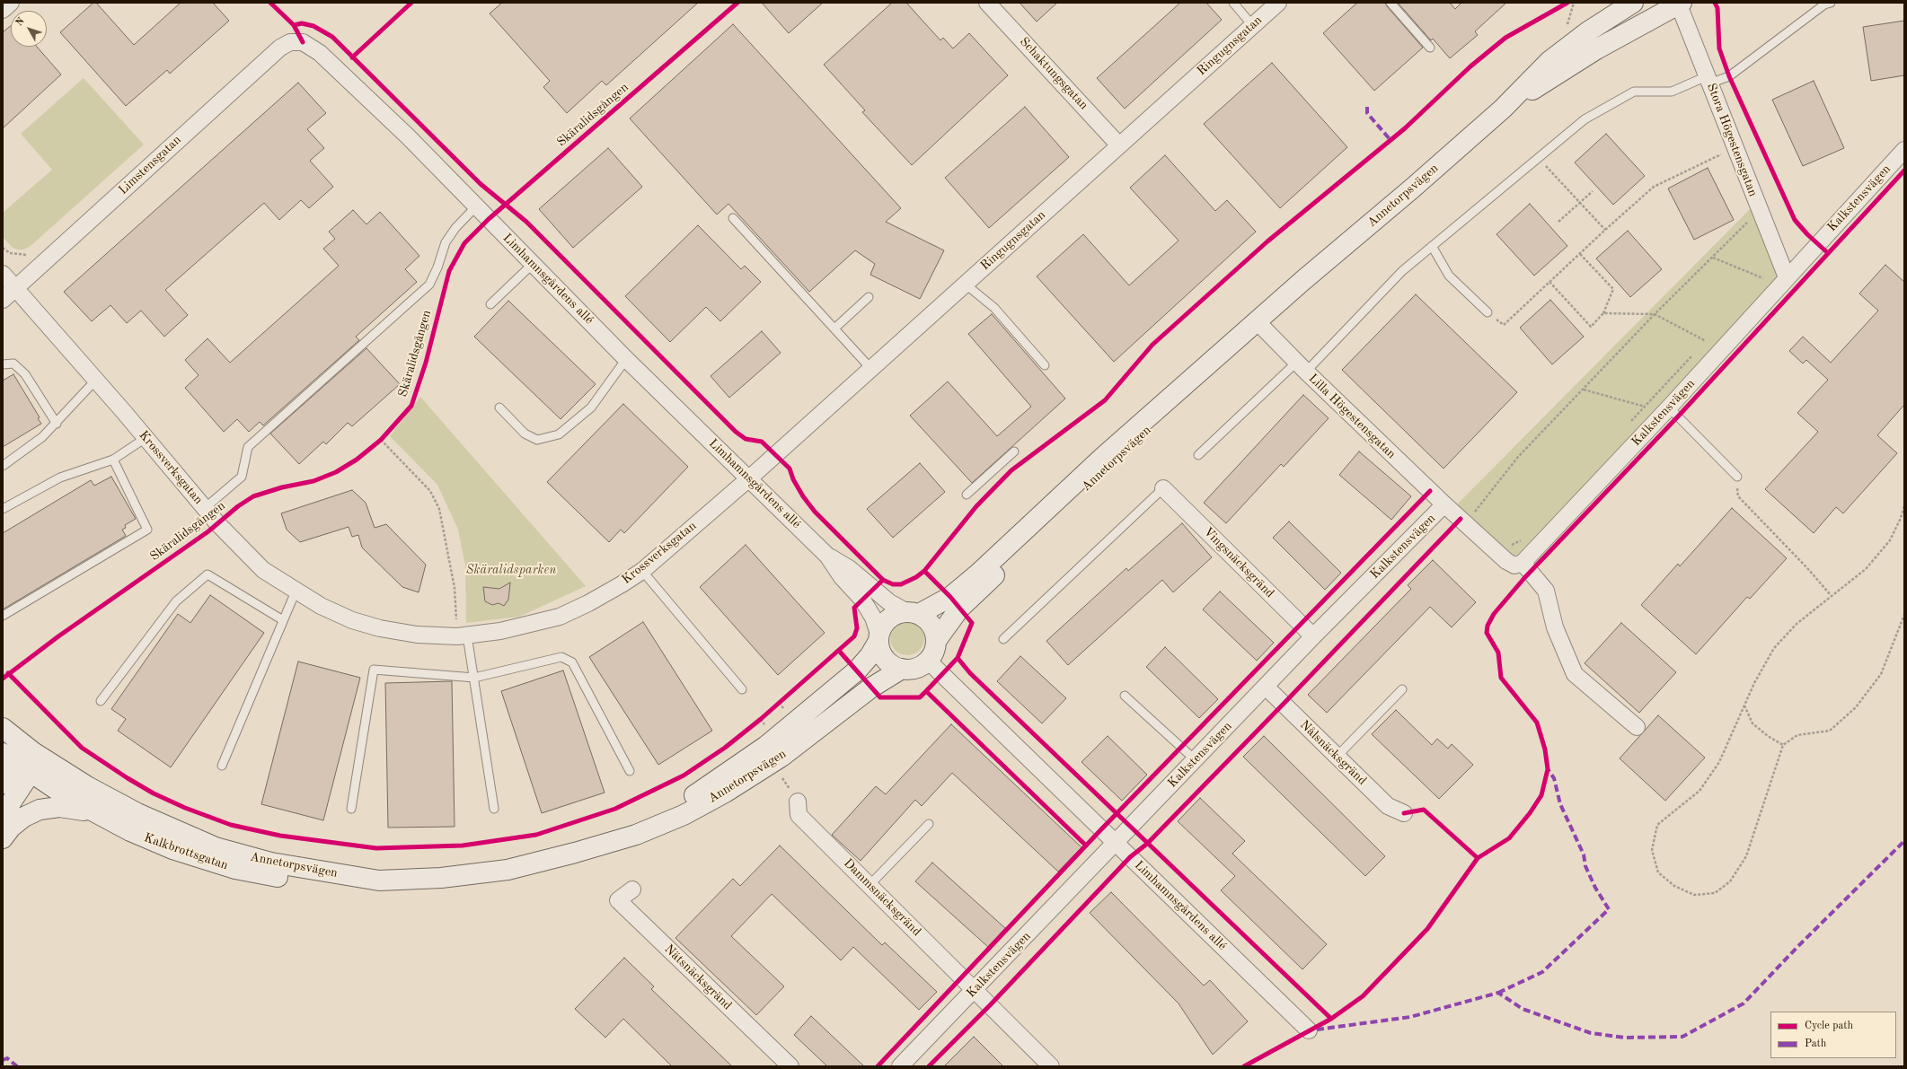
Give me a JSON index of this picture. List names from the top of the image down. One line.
{"streets":{"main road":["Annetorpsvägen","Kalkbrottsgatan"],"street":["Ringugnsgatan","Schaktungsgatan","Stora Högestensgatan","Limstensgatan","Kalkstensvägen","Limhamnsgårdens allé","Lilla Högestensgatan","Krossverksgatan","Vingsnäcksgränd","Nålsnäcksgränd","Dammsnäcksgränd","Nätsnäcksgränd"],"cycle path":["Skäralidsgången"]},"crossings":[["Ringugnsgatan","Schaktungsgatan"],["Ringugnsgatan","Limhamnsgårdens allé"],["Ringugnsgatan","Krossverksgatan"],["Stora Högestensgatan","Annetorpsvägen"],["Stora Högestensgatan","Kalkstensvägen"],["Limstensgatan","Limhamnsgårdens allé"],["Limstensgatan","Krossverksgatan"],["Annetorpsvägen","Limhamnsgårdens allé"],["Annetorpsvägen","Lilla Högestensgatan"],["Annetorpsvägen","Kalkbrottsgatan"],["Kalkstensvägen","Limhamnsgårdens allé"],["Kalkstensvägen","Lilla Högestensgatan"],["Kalkstensvägen","Vingsnäcksgränd"],["Kalkstensvägen","Nålsnäcksgränd"],["Kalkstensvägen","Dammsnäcksgränd"],["Limhamnsgårdens allé","Krossverksgatan"]],"parks":["Skäralidsparken"],"legend":["Cycle path","Path"],"north":"top left"}
